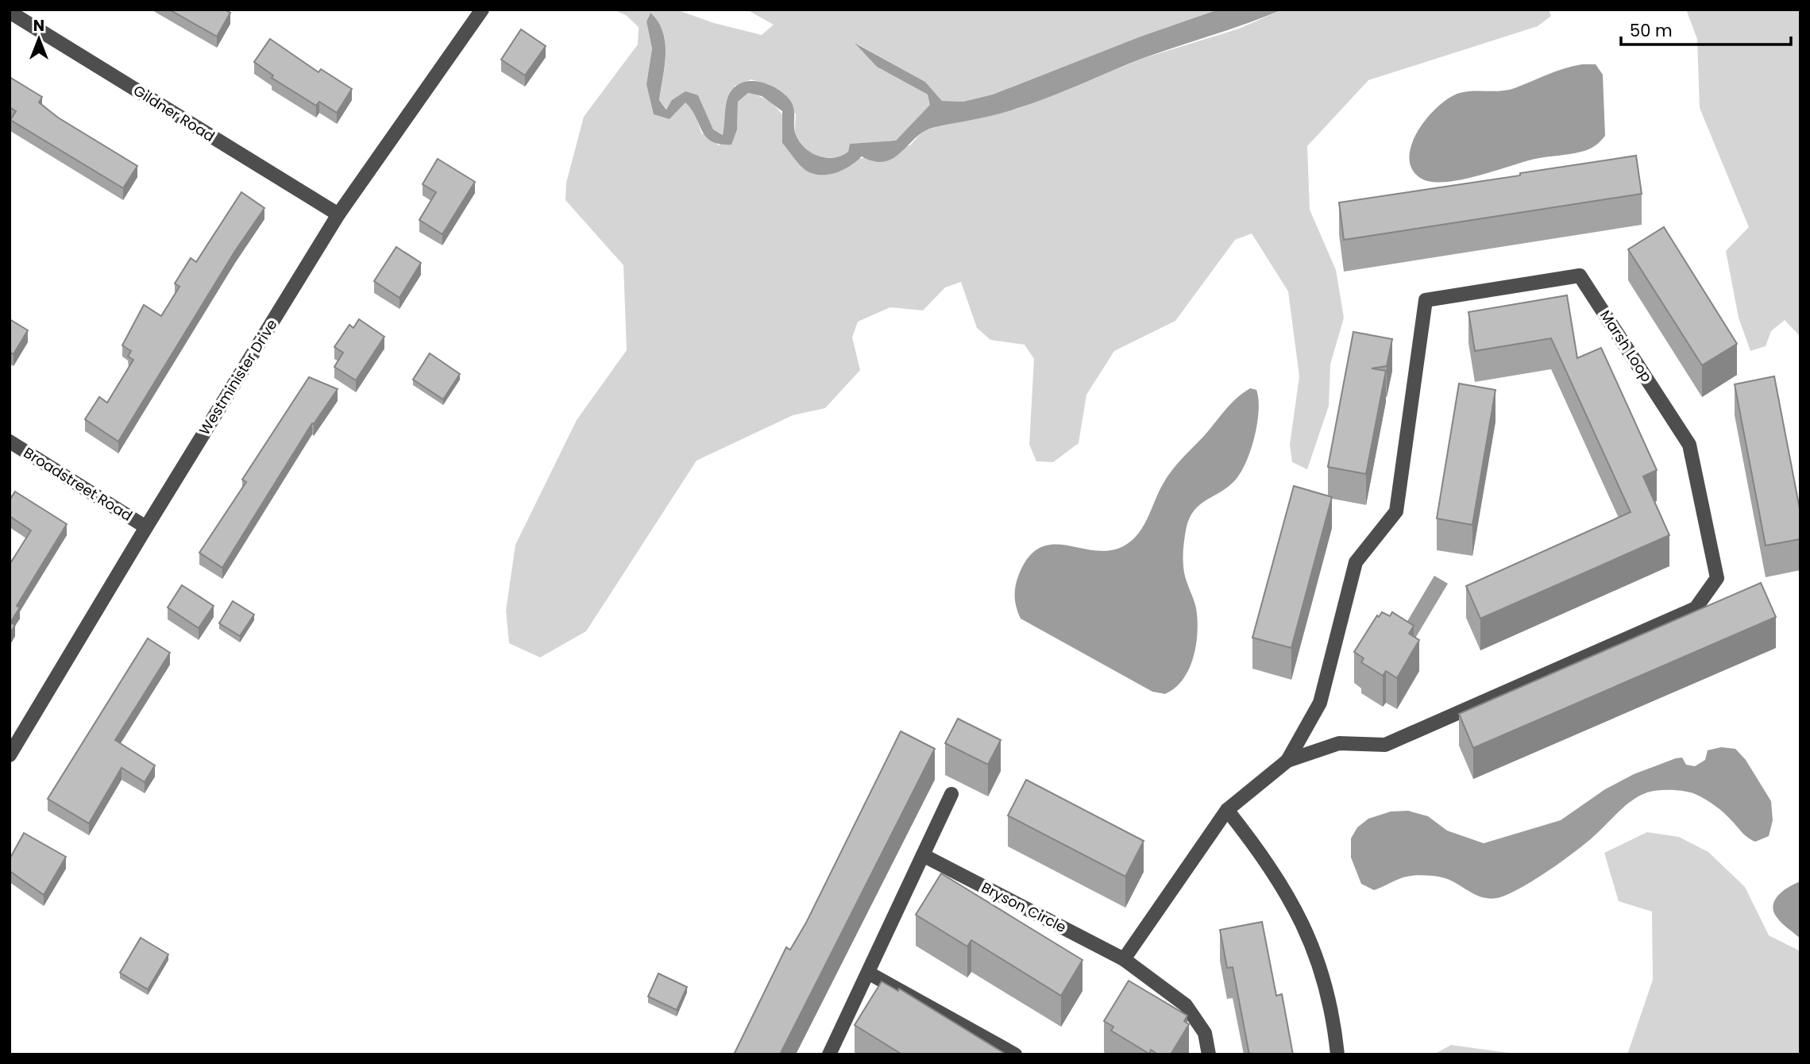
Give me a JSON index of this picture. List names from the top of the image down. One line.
{"streets":{"street":["Gildner Road","Marsh Loop","Westminister Drive","Broadstreet Road","Bryson Circle"]},"crossings":[["Gildner Road","Westminister Drive"],["Westminister Drive","Broadstreet Road"]],"scale_bar":"50 m","north":"top"}
